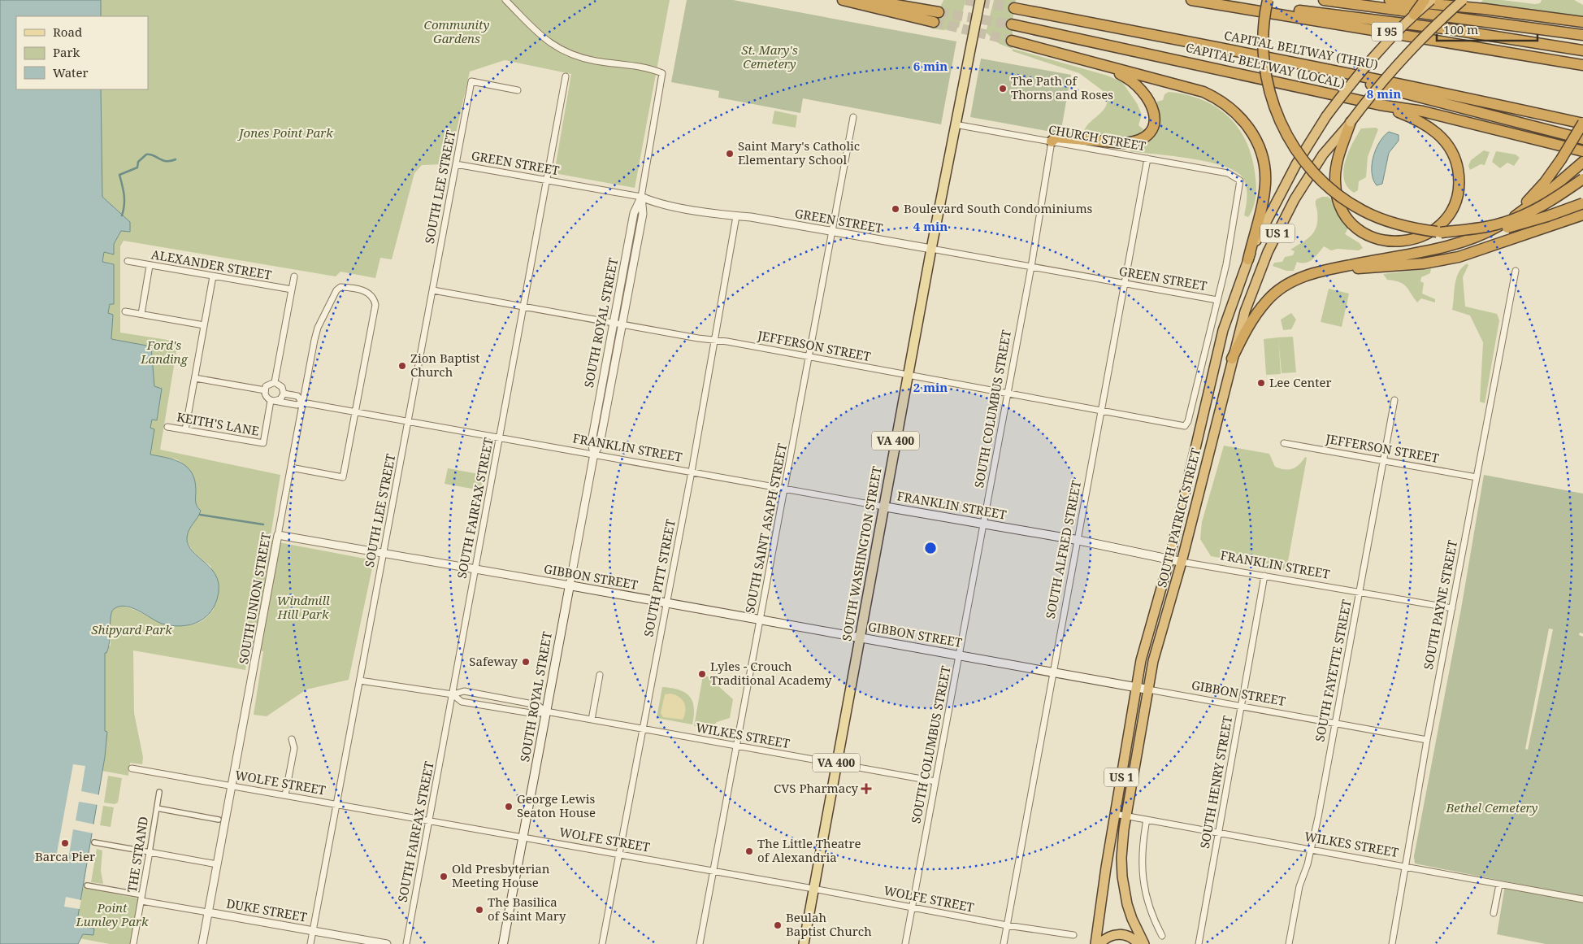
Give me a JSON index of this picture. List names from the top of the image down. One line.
{"streets":{"highway":["I 95","CAPITAL BELTWAY (THRU)","CAPITAL BELTWAY (LOCAL)","US 1","SOUTH PATRICK STREET"],"main road":["SOUTH ROYAL STREET","VA 400","FRANKLIN STREET","SOUTH WASHINGTON STREET","GIBBON STREET"],"street":["CHURCH STREET","GREEN STREET","SOUTH LEE STREET","ALEXANDER STREET","JEFFERSON STREET","SOUTH COLUMBUS STREET","KEITH'S LANE","SOUTH FAIRFAX STREET","SOUTH SAINT ASAPH STREET","SOUTH ALFRED STREET","SOUTH PITT STREET","SOUTH UNION STREET","SOUTH PAYNE STREET","SOUTH FAYETTE STREET","WILKES STREET","SOUTH HENRY STREET","WOLFE STREET","THE STRAND","DUKE STREET"]},"crossings":[["CHURCH STREET","GREEN STREET"],["CHURCH STREET","JEFFERSON STREET"],["CHURCH STREET","SOUTH COLUMBUS STREET"],["CHURCH STREET","SOUTH ALFRED STREET"],["CHURCH STREET","SOUTH WASHINGTON STREET"],["GREEN STREET","SOUTH LEE STREET"],["GREEN STREET","SOUTH ROYAL STREET"],["GREEN STREET","JEFFERSON STREET"],["GREEN STREET","SOUTH COLUMBUS STREET"],["GREEN STREET","SOUTH FAIRFAX STREET"],["GREEN STREET","SOUTH SAINT ASAPH STREET"],["GREEN STREET","SOUTH ALFRED STREET"],["GREEN STREET","SOUTH WASHINGTON STREET"],["GREEN STREET","SOUTH PITT STREET"],["SOUTH LEE STREET","JEFFERSON STREET"],["SOUTH LEE STREET","FRANKLIN STREET"],["SOUTH LEE STREET","GIBBON STREET"],["SOUTH LEE STREET","WILKES STREET"],["SOUTH LEE STREET","WOLFE STREET"],["SOUTH LEE STREET","DUKE STREET"],["US 1","SOUTH PATRICK STREET"],["SOUTH ROYAL STREET","JEFFERSON STREET"],["SOUTH ROYAL STREET","FRANKLIN STREET"],["SOUTH ROYAL STREET","GIBBON STREET"],["SOUTH ROYAL STREET","WILKES STREET"],["SOUTH ROYAL STREET","WOLFE STREET"],["JEFFERSON STREET","SOUTH COLUMBUS STREET"],["JEFFERSON STREET","SOUTH FAIRFAX STREET"],["JEFFERSON STREET","SOUTH SAINT ASAPH STREET"],["JEFFERSON STREET","SOUTH ALFRED STREET"],["JEFFERSON STREET","SOUTH WASHINGTON STREET"],["JEFFERSON STREET","SOUTH PITT STREET"],["JEFFERSON STREET","SOUTH PAYNE STREET"],["JEFFERSON STREET","SOUTH FAYETTE STREET"],["SOUTH COLUMBUS STREET","FRANKLIN STREET"],["SOUTH COLUMBUS STREET","GIBBON STREET"],["SOUTH COLUMBUS STREET","WILKES STREET"],["SOUTH COLUMBUS STREET","WOLFE STREET"],["KEITH'S LANE","FRANKLIN STREET"],["FRANKLIN STREET","SOUTH FAIRFAX STREET"],["FRANKLIN STREET","SOUTH PATRICK STREET"],["FRANKLIN STREET","SOUTH SAINT ASAPH STREET"],["FRANKLIN STREET","SOUTH ALFRED STREET"],["FRANKLIN STREET","SOUTH WASHINGTON STREET"],["FRANKLIN STREET","SOUTH PITT STREET"],["FRANKLIN STREET","SOUTH UNION STREET"],["FRANKLIN STREET","SOUTH PAYNE STREET"],["FRANKLIN STREET","SOUTH FAYETTE STREET"],["FRANKLIN STREET","SOUTH HENRY STREET"],["SOUTH FAIRFAX STREET","GIBBON STREET"],["SOUTH FAIRFAX STREET","WILKES STREET"],["SOUTH FAIRFAX STREET","WOLFE STREET"],["SOUTH PATRICK STREET","GIBBON STREET"],["SOUTH PATRICK STREET","WILKES STREET"],["SOUTH SAINT ASAPH STREET","GIBBON STREET"],["SOUTH SAINT ASAPH STREET","WILKES STREET"],["SOUTH SAINT ASAPH STREET","WOLFE STREET"],["SOUTH ALFRED STREET","GIBBON STREET"],["SOUTH ALFRED STREET","WOLFE STREET"],["SOUTH WASHINGTON STREET","GIBBON STREET"],["SOUTH WASHINGTON STREET","WILKES STREET"],["SOUTH WASHINGTON STREET","WOLFE STREET"],["GIBBON STREET","SOUTH PITT STREET"],["GIBBON STREET","SOUTH UNION STREET"],["GIBBON STREET","SOUTH PAYNE STREET"],["GIBBON STREET","SOUTH FAYETTE STREET"],["GIBBON STREET","SOUTH HENRY STREET"],["SOUTH PITT STREET","WILKES STREET"],["SOUTH PITT STREET","WOLFE STREET"],["SOUTH UNION STREET","WOLFE STREET"],["SOUTH UNION STREET","DUKE STREET"],["SOUTH PAYNE STREET","WILKES STREET"],["SOUTH FAYETTE STREET","WILKES STREET"],["WILKES STREET","SOUTH HENRY STREET"],["THE STRAND","DUKE STREET"]],"parks":["Community Gardens","St. Mary's Cemetery","Jones Point Park","Ford's Landing","Windmill Hill Park","Shipyard Park","Bethel Cemetery","Point Lumley Park"],"places":{"other":["The Path of Thorns and Roses","Saint Mary's Catholic Elementary School","Boulevard South Condominiums","Zion Baptist Church","Lee Center","Safeway","Lyles - Crouch Traditional Academy","George Lewis Seaton House","Barca Pier","The Little Theatre of Alexandria","Old Presbyterian Meeting House","The Basilica of Saint Mary","Beulah Baptist Church"],"health":["CVS Pharmacy"]},"legend":["Road","Park","Water"],"scale_bar":"100 m","rings":["6 min","8 min","4 min","2 min"]}
